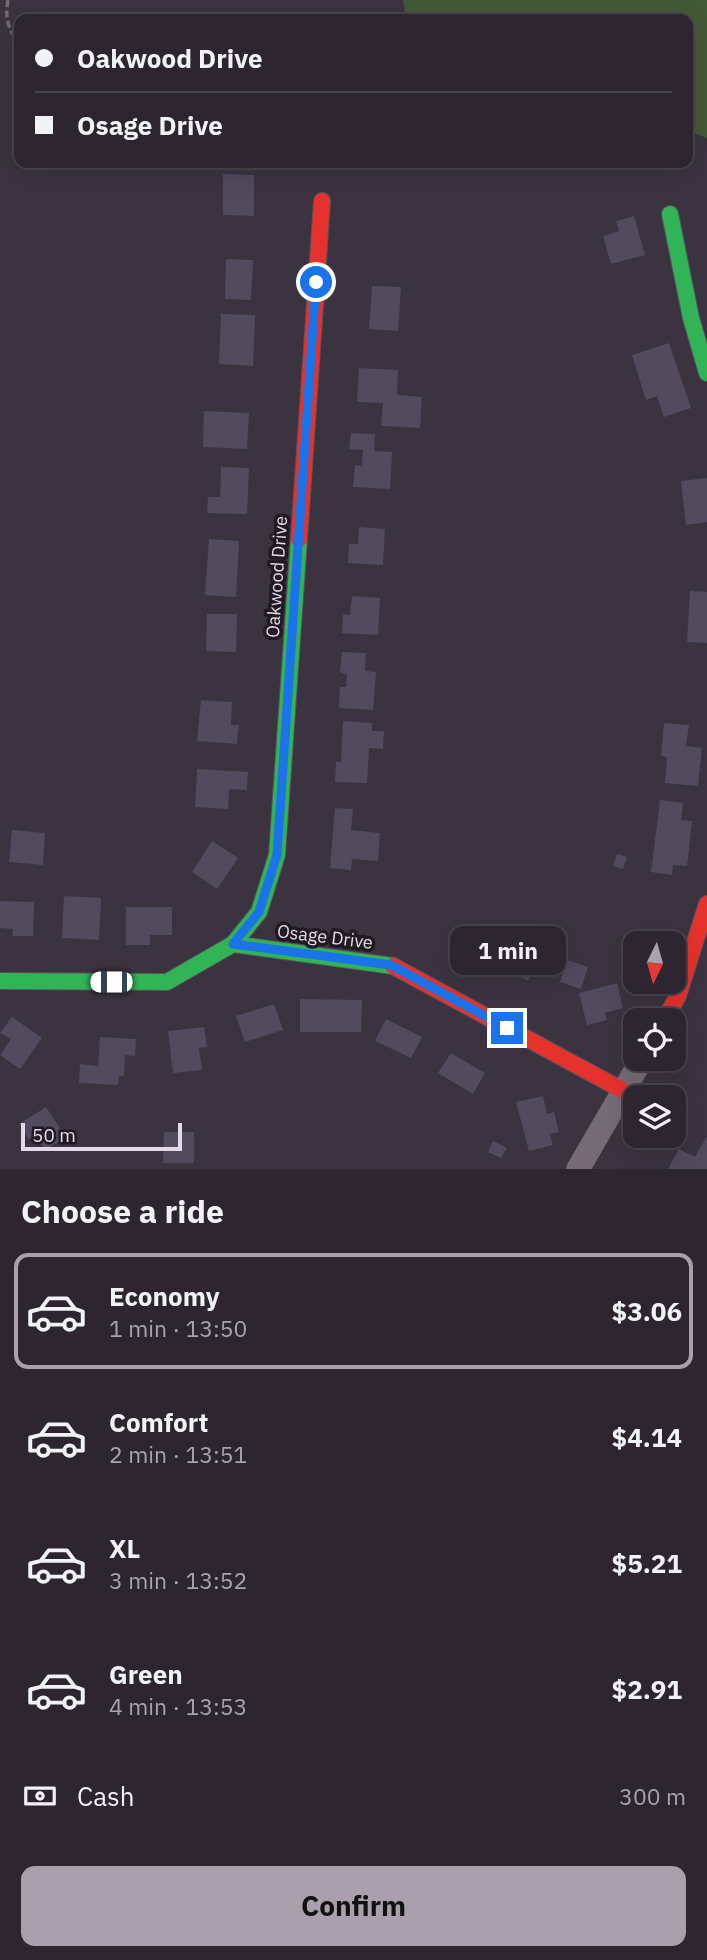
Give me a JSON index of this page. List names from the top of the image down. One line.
{"streets":{"street":["Oakwood Drive","Osage Drive"]},"crossings":[["Oakwood Drive","Osage Drive"]],"scale_bar":"50 m","north":"bottom","page":{"banner":["Oakwood Drive","Osage Drive"],"bubble":"1 min","scale":"50 m","heading":"Choose a ride","list":[{"name":"Economy","note":"1 min · 13:50","value":"$3.06"},{"name":"Comfort","note":"2 min · 13:51","value":"$4.14"},{"name":"XL","note":"3 min · 13:52","value":"$5.21"},{"name":"Green","note":"4 min · 13:53","value":"$2.91"}],"pay":["Cash","300 m"],"buttons":"Confirm"}}
